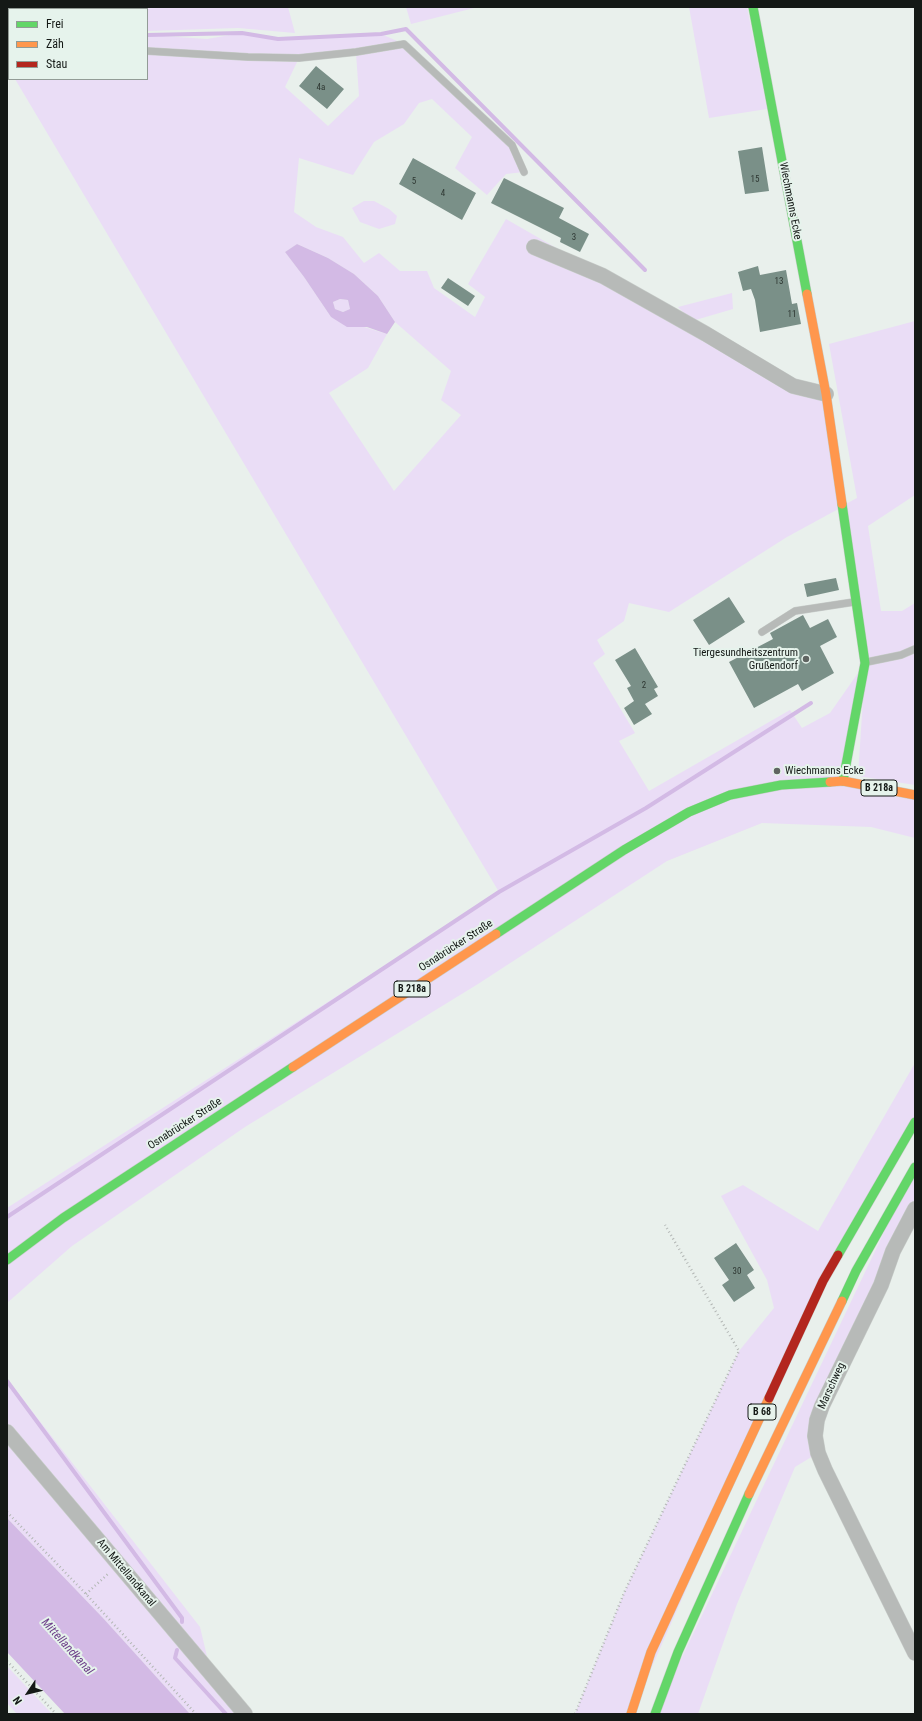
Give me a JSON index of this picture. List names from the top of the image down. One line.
{"streets":{"main road":["Wiechmanns Ecke","B 218a","Osnabrücker Straße","B 68"],"street":["Marschweg","Am Mittellandkanal"]},"crossings":[["Wiechmanns Ecke","Osnabrücker Straße"]],"water":["Mittellandkanal"],"places":["Tiergesundheitszentrum Grußendorf","Wiechmanns Ecke"],"house_numbers":["4a","15","5","4","3","13","11","2","30"],"legend":["Frei","Zäh","Stau"],"north":"bottom left"}
